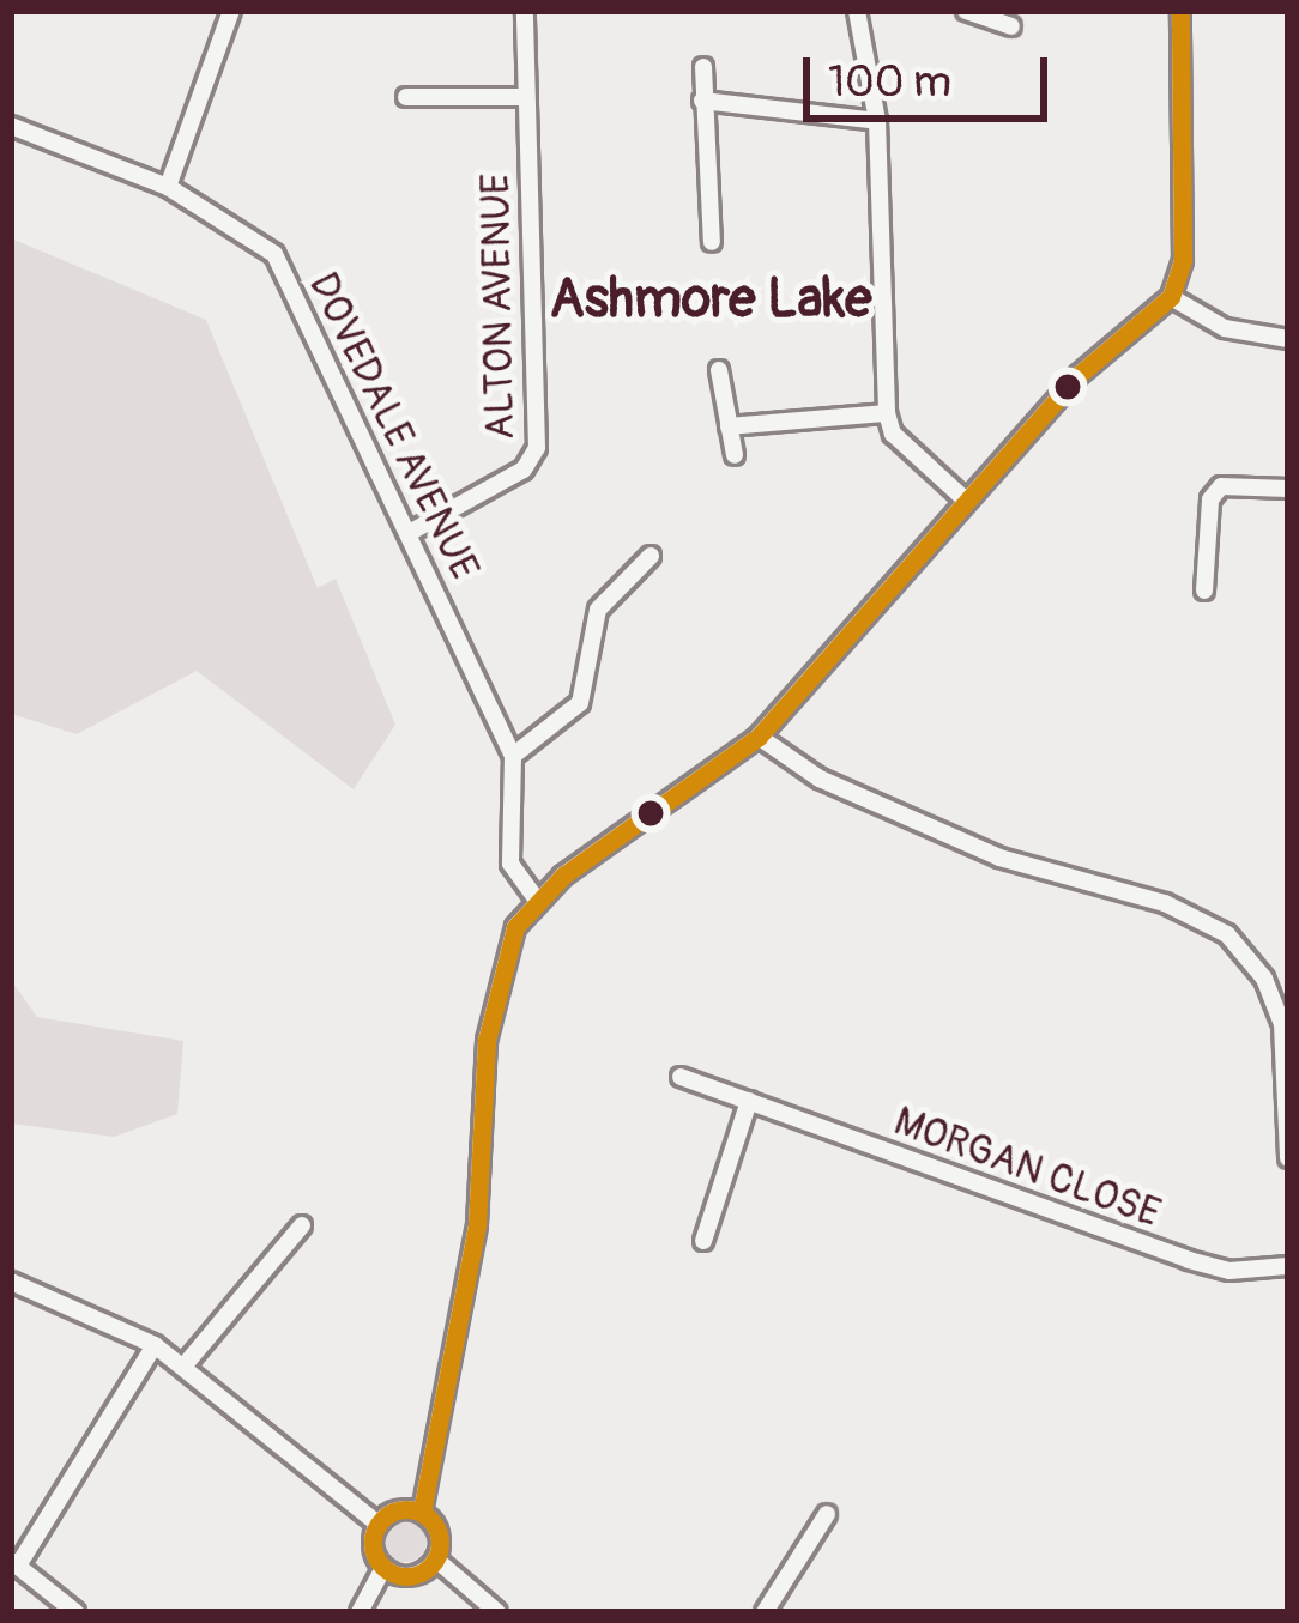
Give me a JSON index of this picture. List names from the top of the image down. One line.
{"streets":{"street":["ALTON AVENUE","DOVEDALE AVENUE","MORGAN CLOSE"]},"crossings":[["ALTON AVENUE","DOVEDALE AVENUE"]],"districts":["Ashmore Lake"],"scale_bar":"100 m"}
